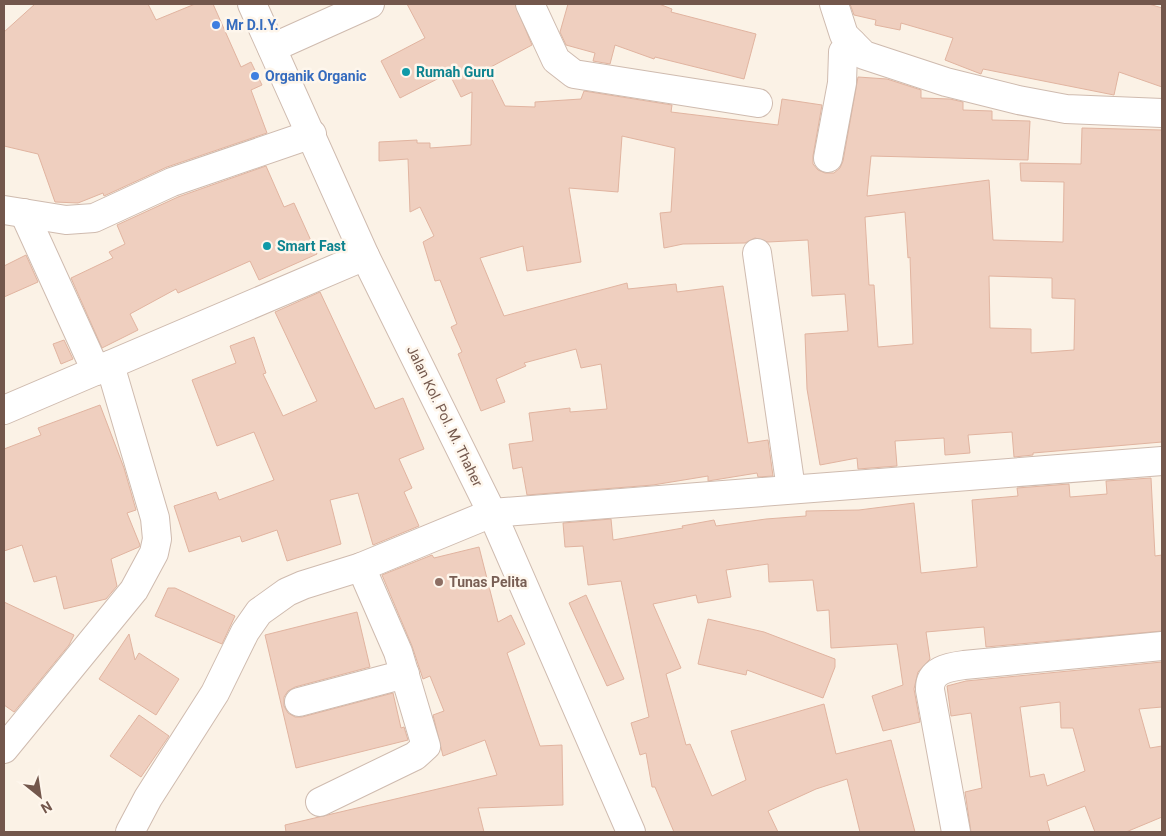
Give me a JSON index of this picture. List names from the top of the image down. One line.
{"streets":{"street":["Jalan Kol. Pol. M. Thaher"]},"places":["Mr D.I.Y.","Rumah Guru","Organik Organic","Smart Fast","Tunas Pelita"],"north":"bottom right"}
